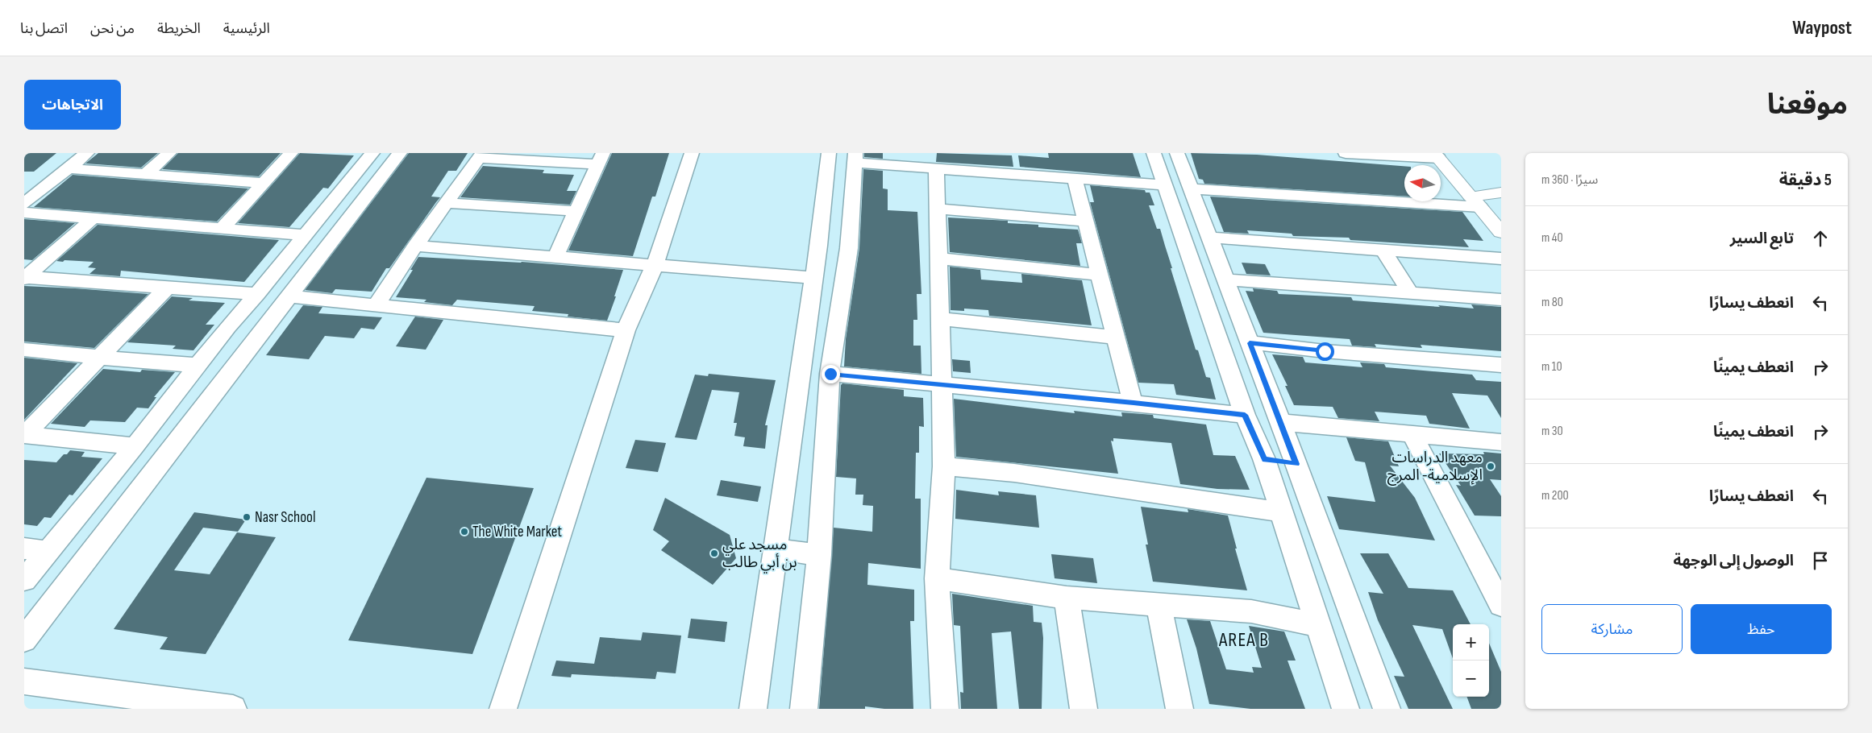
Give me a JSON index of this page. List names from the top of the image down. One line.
{"districts":["AREA B"],"places":["معهد الدراسات الإسلامية- المرج","Nasr School","The White Market","مسجد علي بن أبي طالب"],"north":"left","page":{"header":"Waypost","nav":["الرئيسية","الخريطة","من نحن","اتصل بنا"],"title":"موقعنا","buttons":["الاتجاهات",["حفظ","مشاركة"]],"heading":["5 دقيقة","سيرًا · 360 m"],"list":[["تابع السير","40 m"],["انعطف يسارًا","80 m"],["انعطف يمينًا","10 m"],["انعطف يمينًا","30 m"],["انعطف يسارًا","200 m"],"الوصول إلى الوجهة"],"map_buttons":["+","−"]}}
